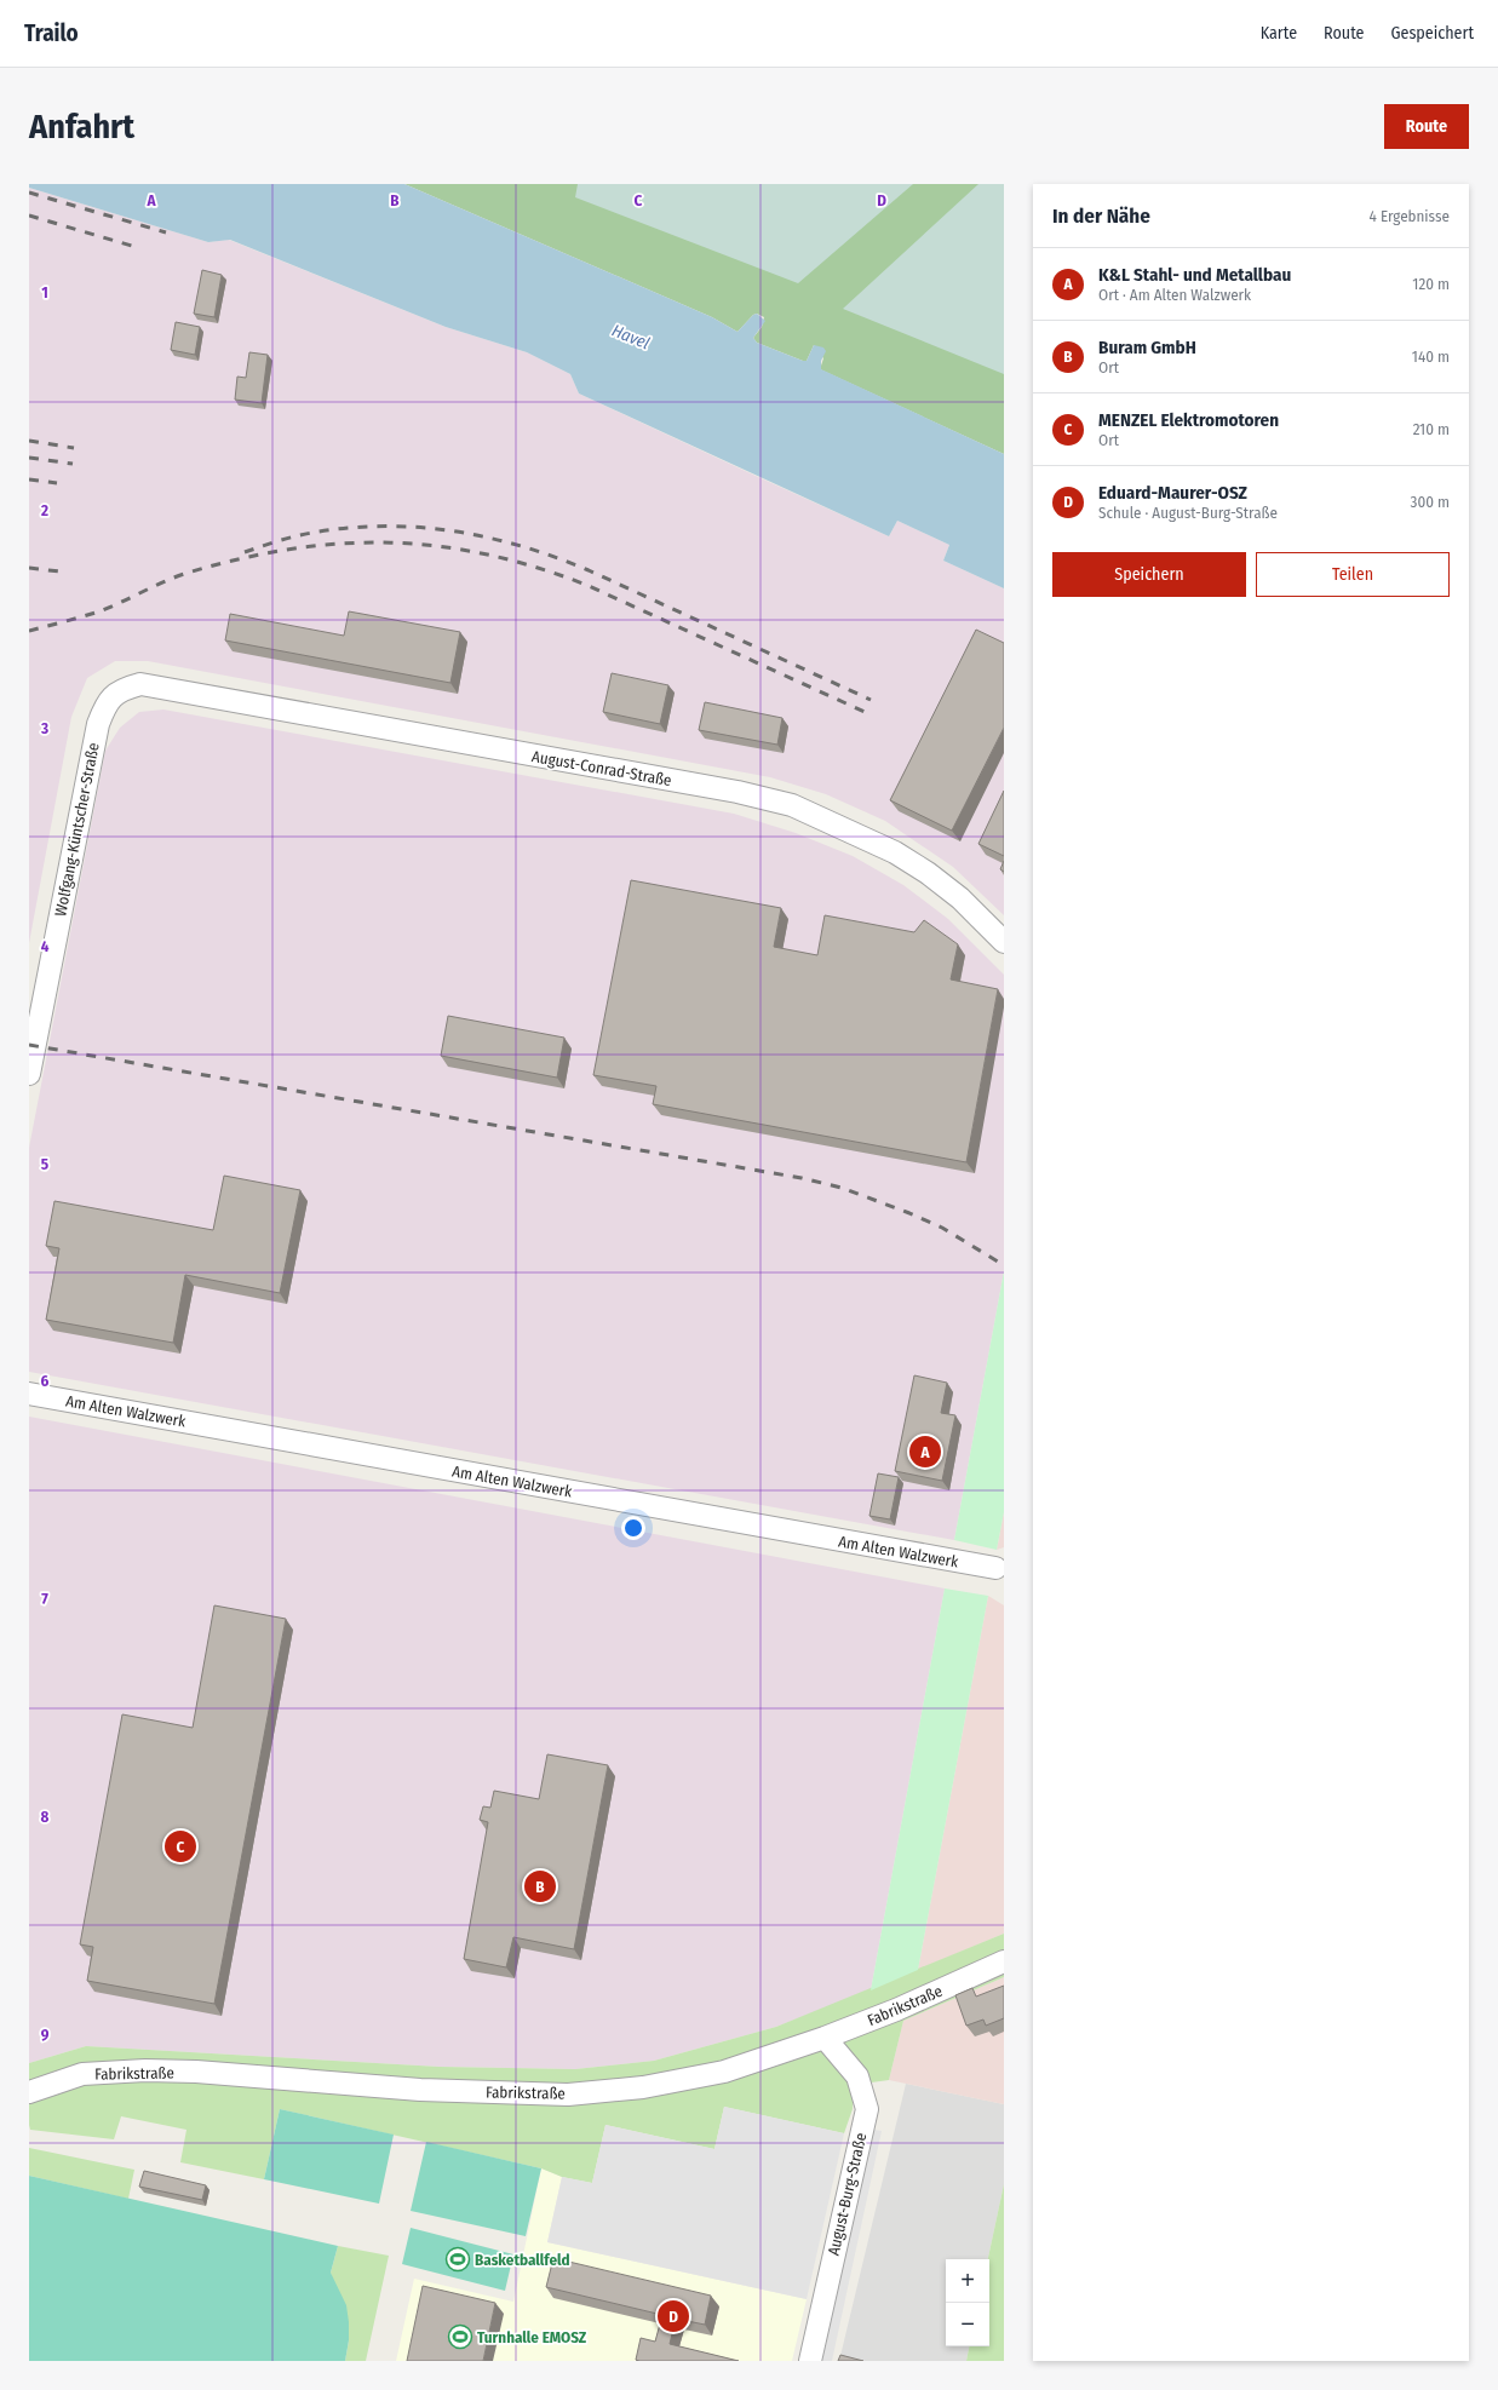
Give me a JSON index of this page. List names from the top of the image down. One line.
{"streets":{"street":["August-Conrad-Straße","Wolfgang-Küntscher-Straße","Am Alten Walzwerk","Fabrikstraße","August-Burg-Straße"]},"crossings":[["August-Conrad-Straße","Wolfgang-Küntscher-Straße"],["Fabrikstraße","August-Burg-Straße"]],"water":["Havel"],"places":{"sports":["Basketballfeld","Turnhalle EMOSZ"]},"page":{"header":"Trailo","nav":["Karte","Route","Gespeichert"],"buttons":["Route",["Speichern","Teilen"]],"title":"Anfahrt","heading":["In der Nähe","4 Ergebnisse"],"list":[{"mark":"A","name":"K&L Stahl- und Metallbau","note":"Ort · Am Alten Walzwerk","value":"120 m"},{"mark":"B","name":"Buram GmbH","note":"Ort","value":"140 m"},{"mark":"C","name":"MENZEL Elektromotoren","note":"Ort","value":"210 m"},{"mark":"D","name":"Eduard-Maurer-OSZ","note":"Schule · August-Burg-Straße","value":"300 m"}],"pins":["A","C","B","D"],"map_buttons":["+","−"]},"grid":{"columns":["A","B","C","D"],"rows":["1","2","3","4","5","6","7","8","9"]}}
